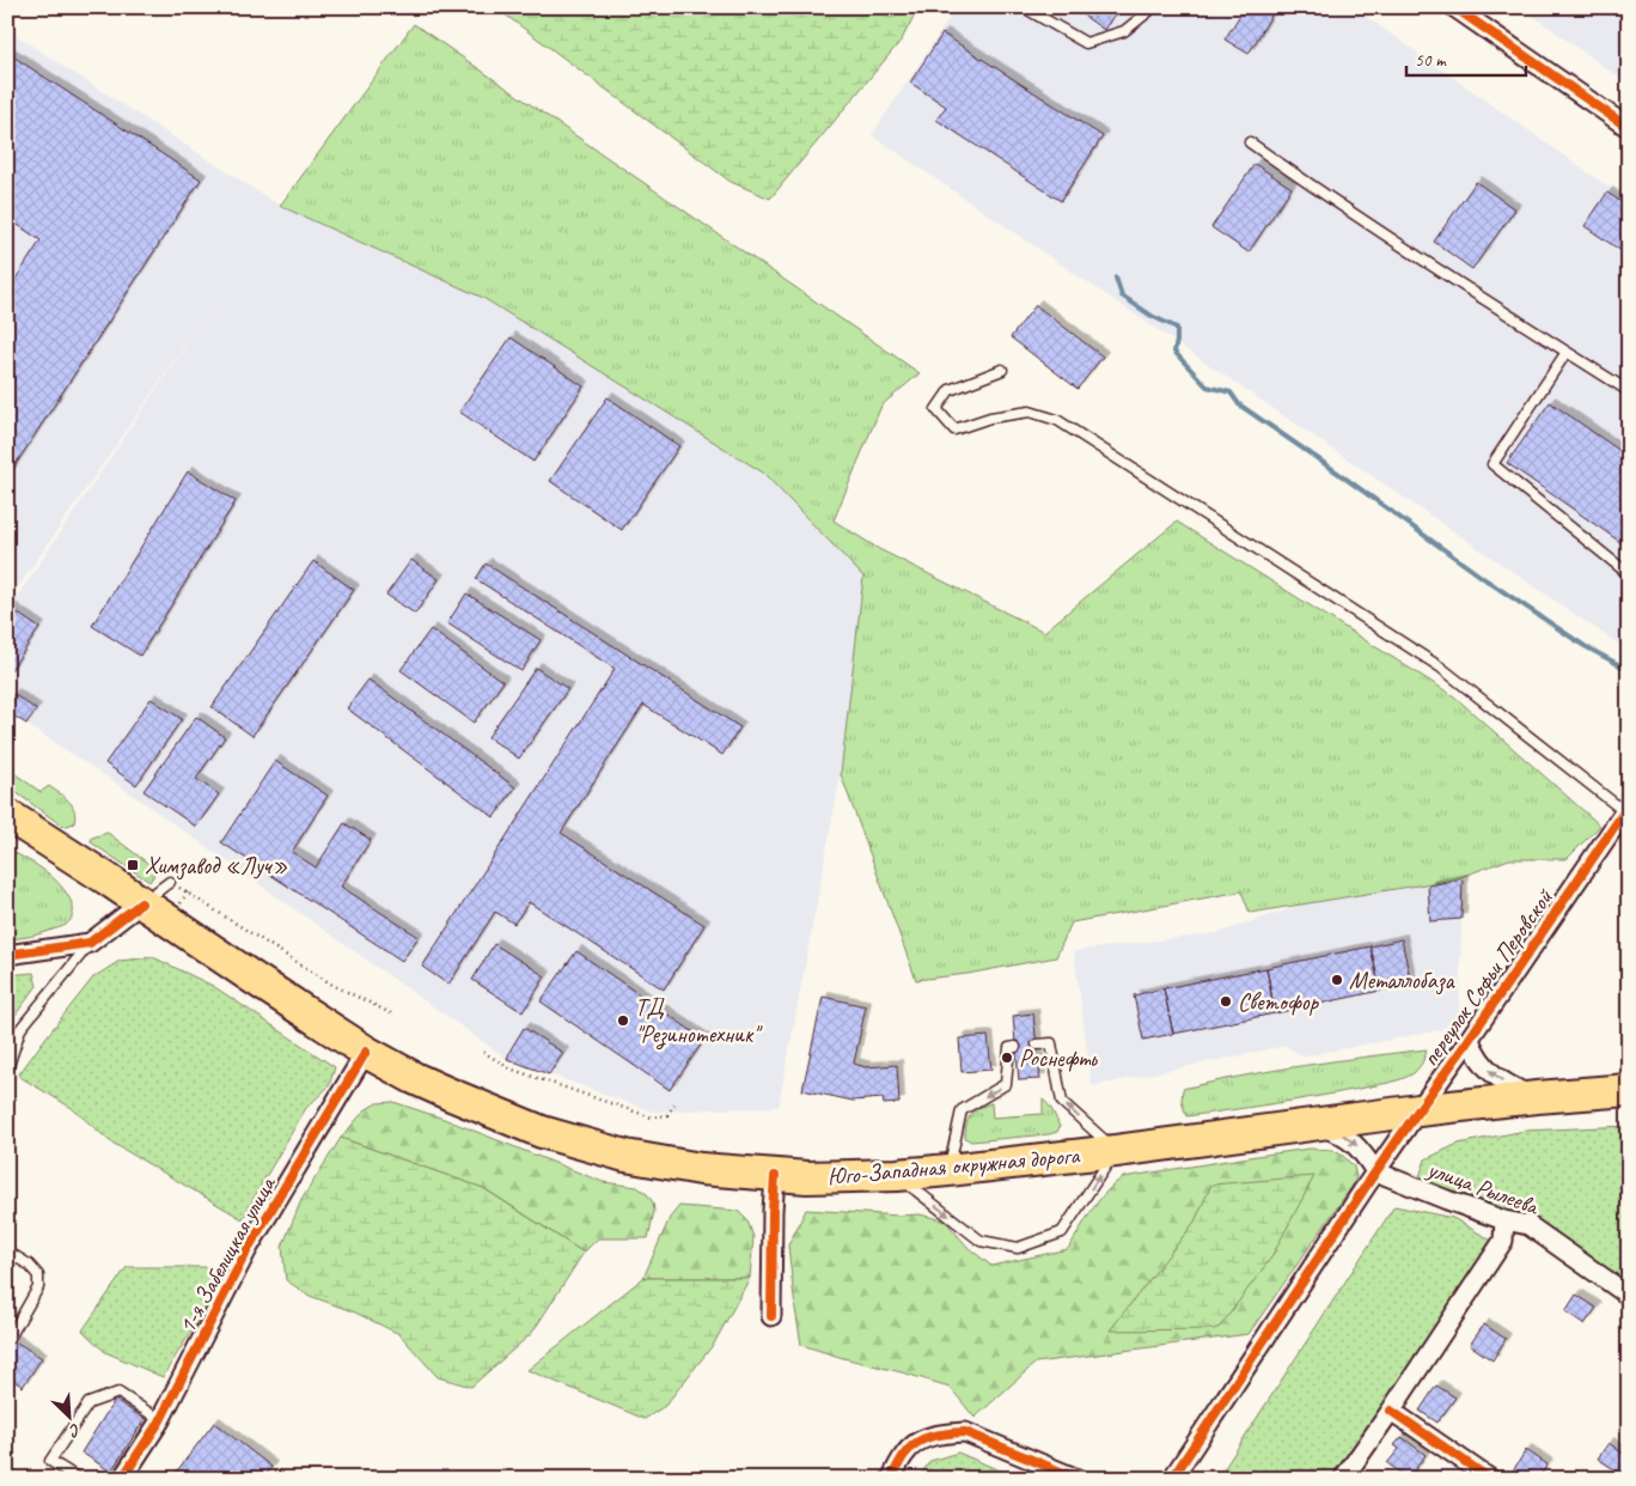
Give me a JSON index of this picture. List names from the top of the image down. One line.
{"streets":{"highway":["Юго-Западная окружная дорога"],"street":["переулок Софьи Перовской","улица Рылеева","1-я Забелицкая улица"]},"crossings":[["переулок Софьи Перовской","Юго-Западная окружная дорога"],["переулок Софьи Перовской","улица Рылеева"],["Юго-Западная окружная дорога","1-я Забелицкая улица"]],"places":{"transit":["Химзавод «Луч»"],"other":["Металлобаза","Светофор","ТД \"Резинотехник\"","Роснефть"]},"scale_bar":"50 m","north":"bottom right"}
